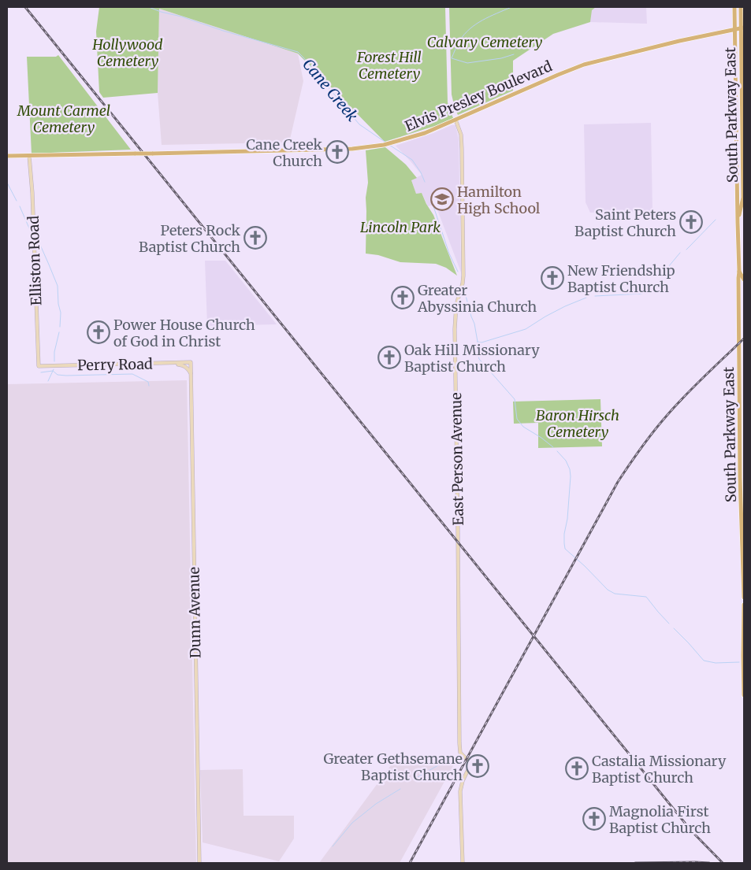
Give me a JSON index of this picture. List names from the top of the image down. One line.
{"streets":{"main road":["Elvis Presley Boulevard","South Parkway East","Elliston Road","Perry Road","East Person Avenue","Dunn Avenue"]},"crossings":[["Elvis Presley Boulevard","South Parkway East"],["Elvis Presley Boulevard","Elliston Road"],["Elvis Presley Boulevard","East Person Avenue"],["Elliston Road","Perry Road"],["Perry Road","Dunn Avenue"]],"water":["Cane Creek"],"parks":["Calvary Cemetery","Hollywood Cemetery","Forest Hill Cemetery","Mount Carmel Cemetery","Lincoln Park","Baron Hirsch Cemetery"],"places":{"church":["Cane Creek Church","Saint Peters Baptist Church","Peters Rock Baptist Church","New Friendship Baptist Church","Greater Abyssinia Church","Power House Church of God in Christ","Oak Hill Missionary Baptist Church","Greater Gethsemane Baptist Church","Castalia Missionary Baptist Church","Magnolia First Baptist Church"],"school or university":["Hamilton High School"]}}
